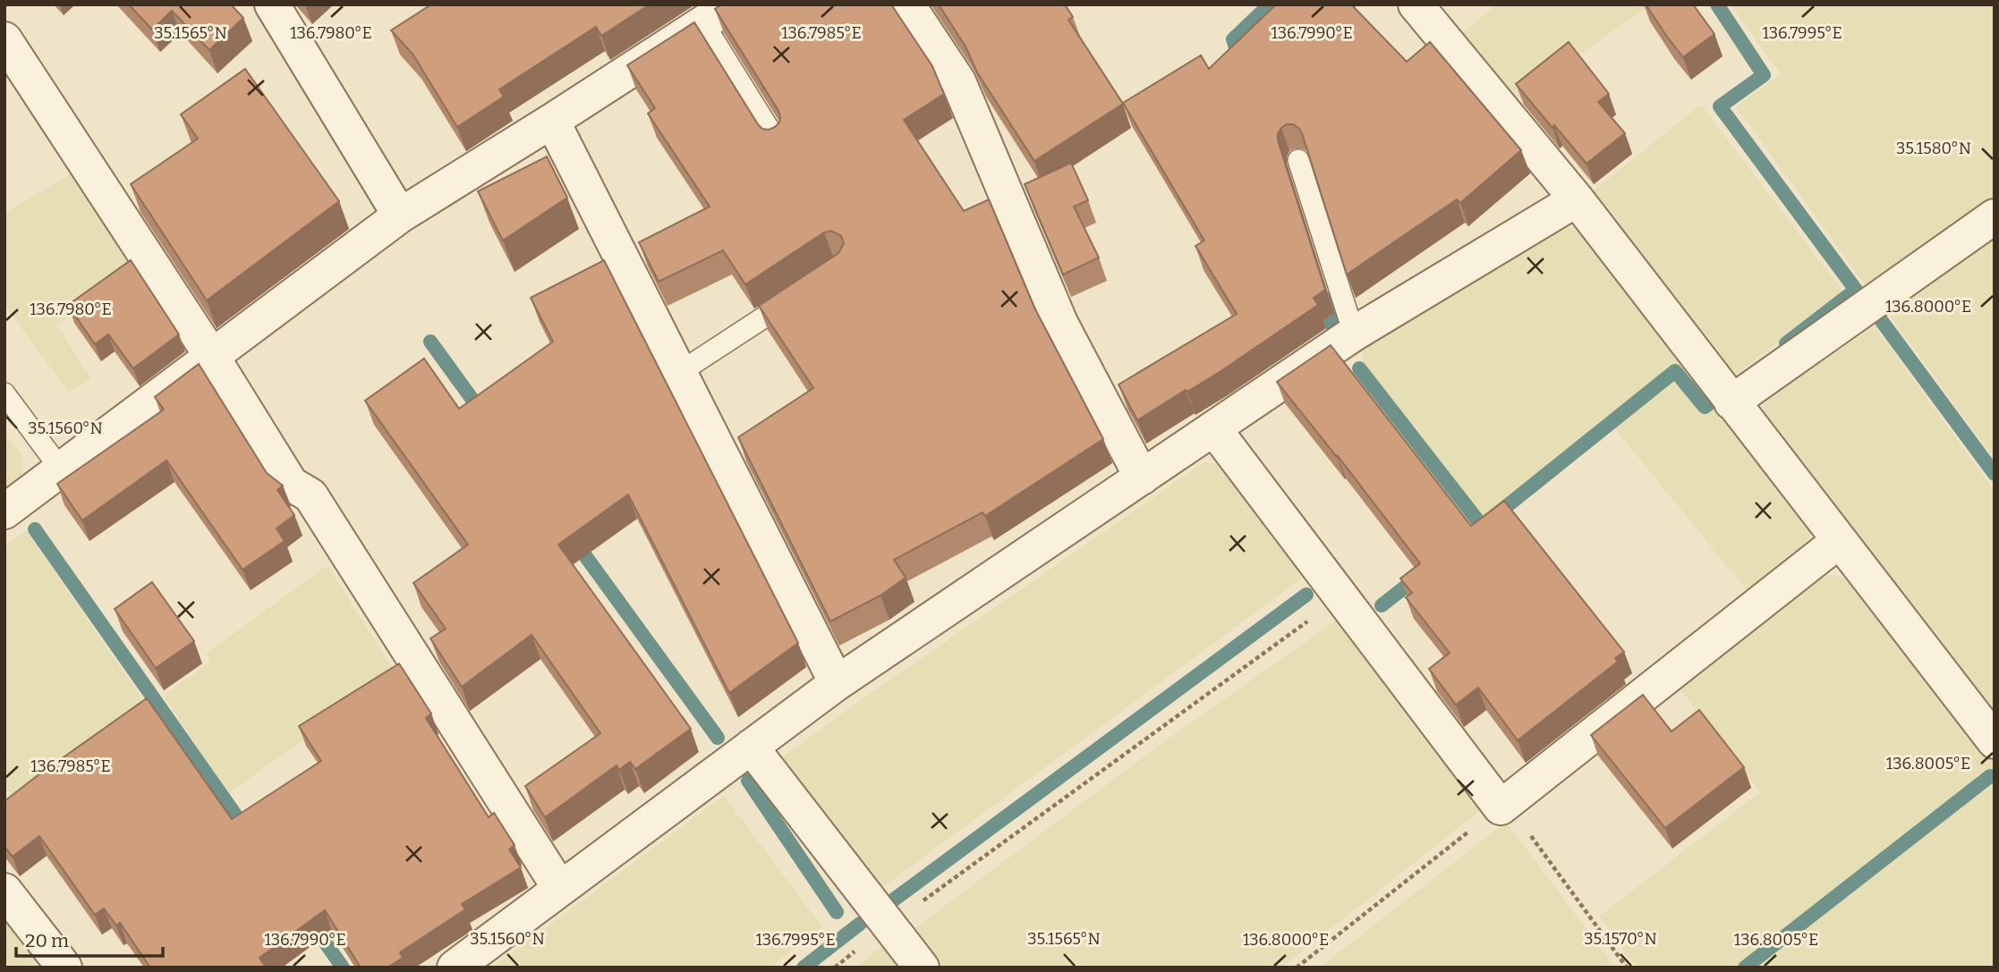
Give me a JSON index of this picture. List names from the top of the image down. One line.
{"scale_bar":"20 m","coordinates":["136.7985°E","136.7990°E","136.7980°E","136.7995°E","35.1565°N","35.1580°N","136.8000°E","35.1560°N","136.8005°E","35.1570°N"]}
